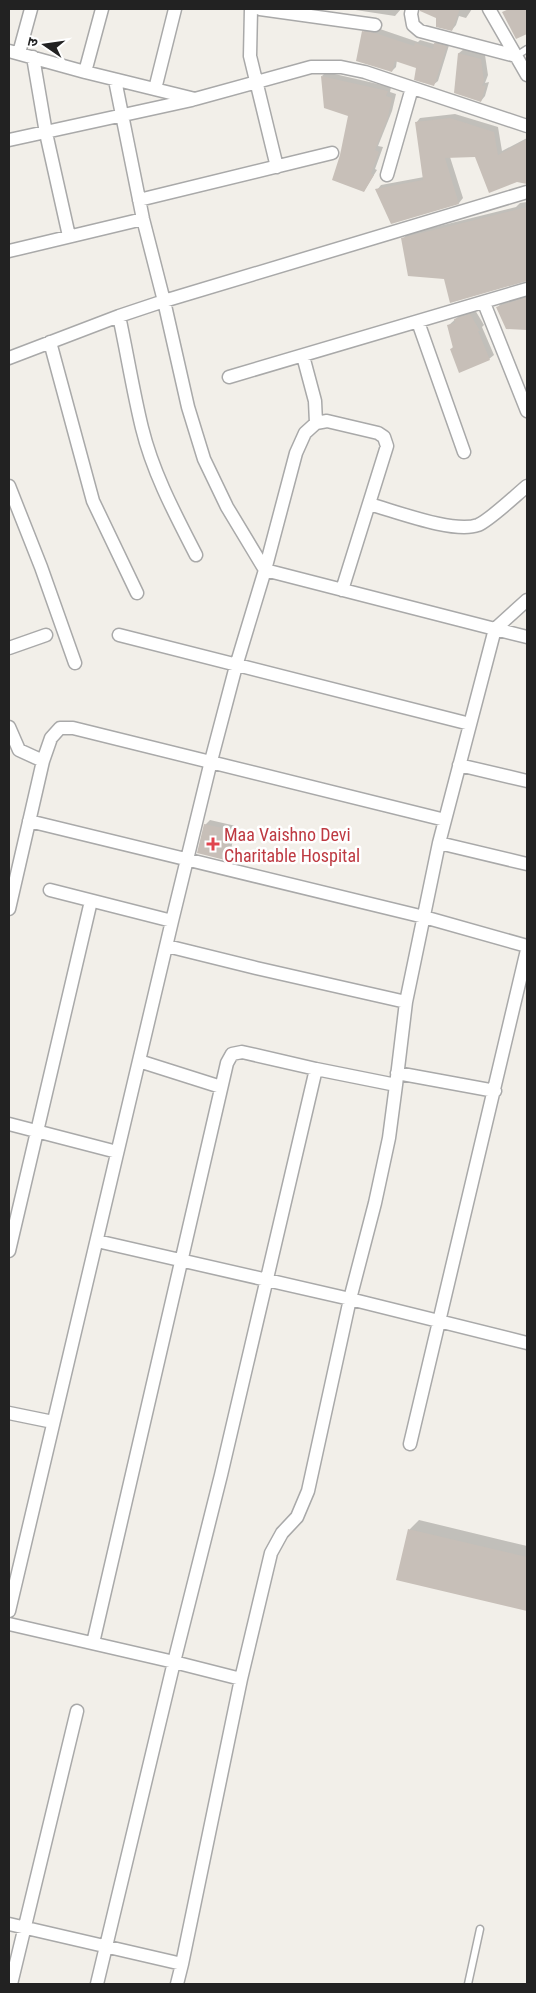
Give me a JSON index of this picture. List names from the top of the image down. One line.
{"places":{"health":["Maa Vaishno Devi Charitable Hospital"]},"north":"left"}
